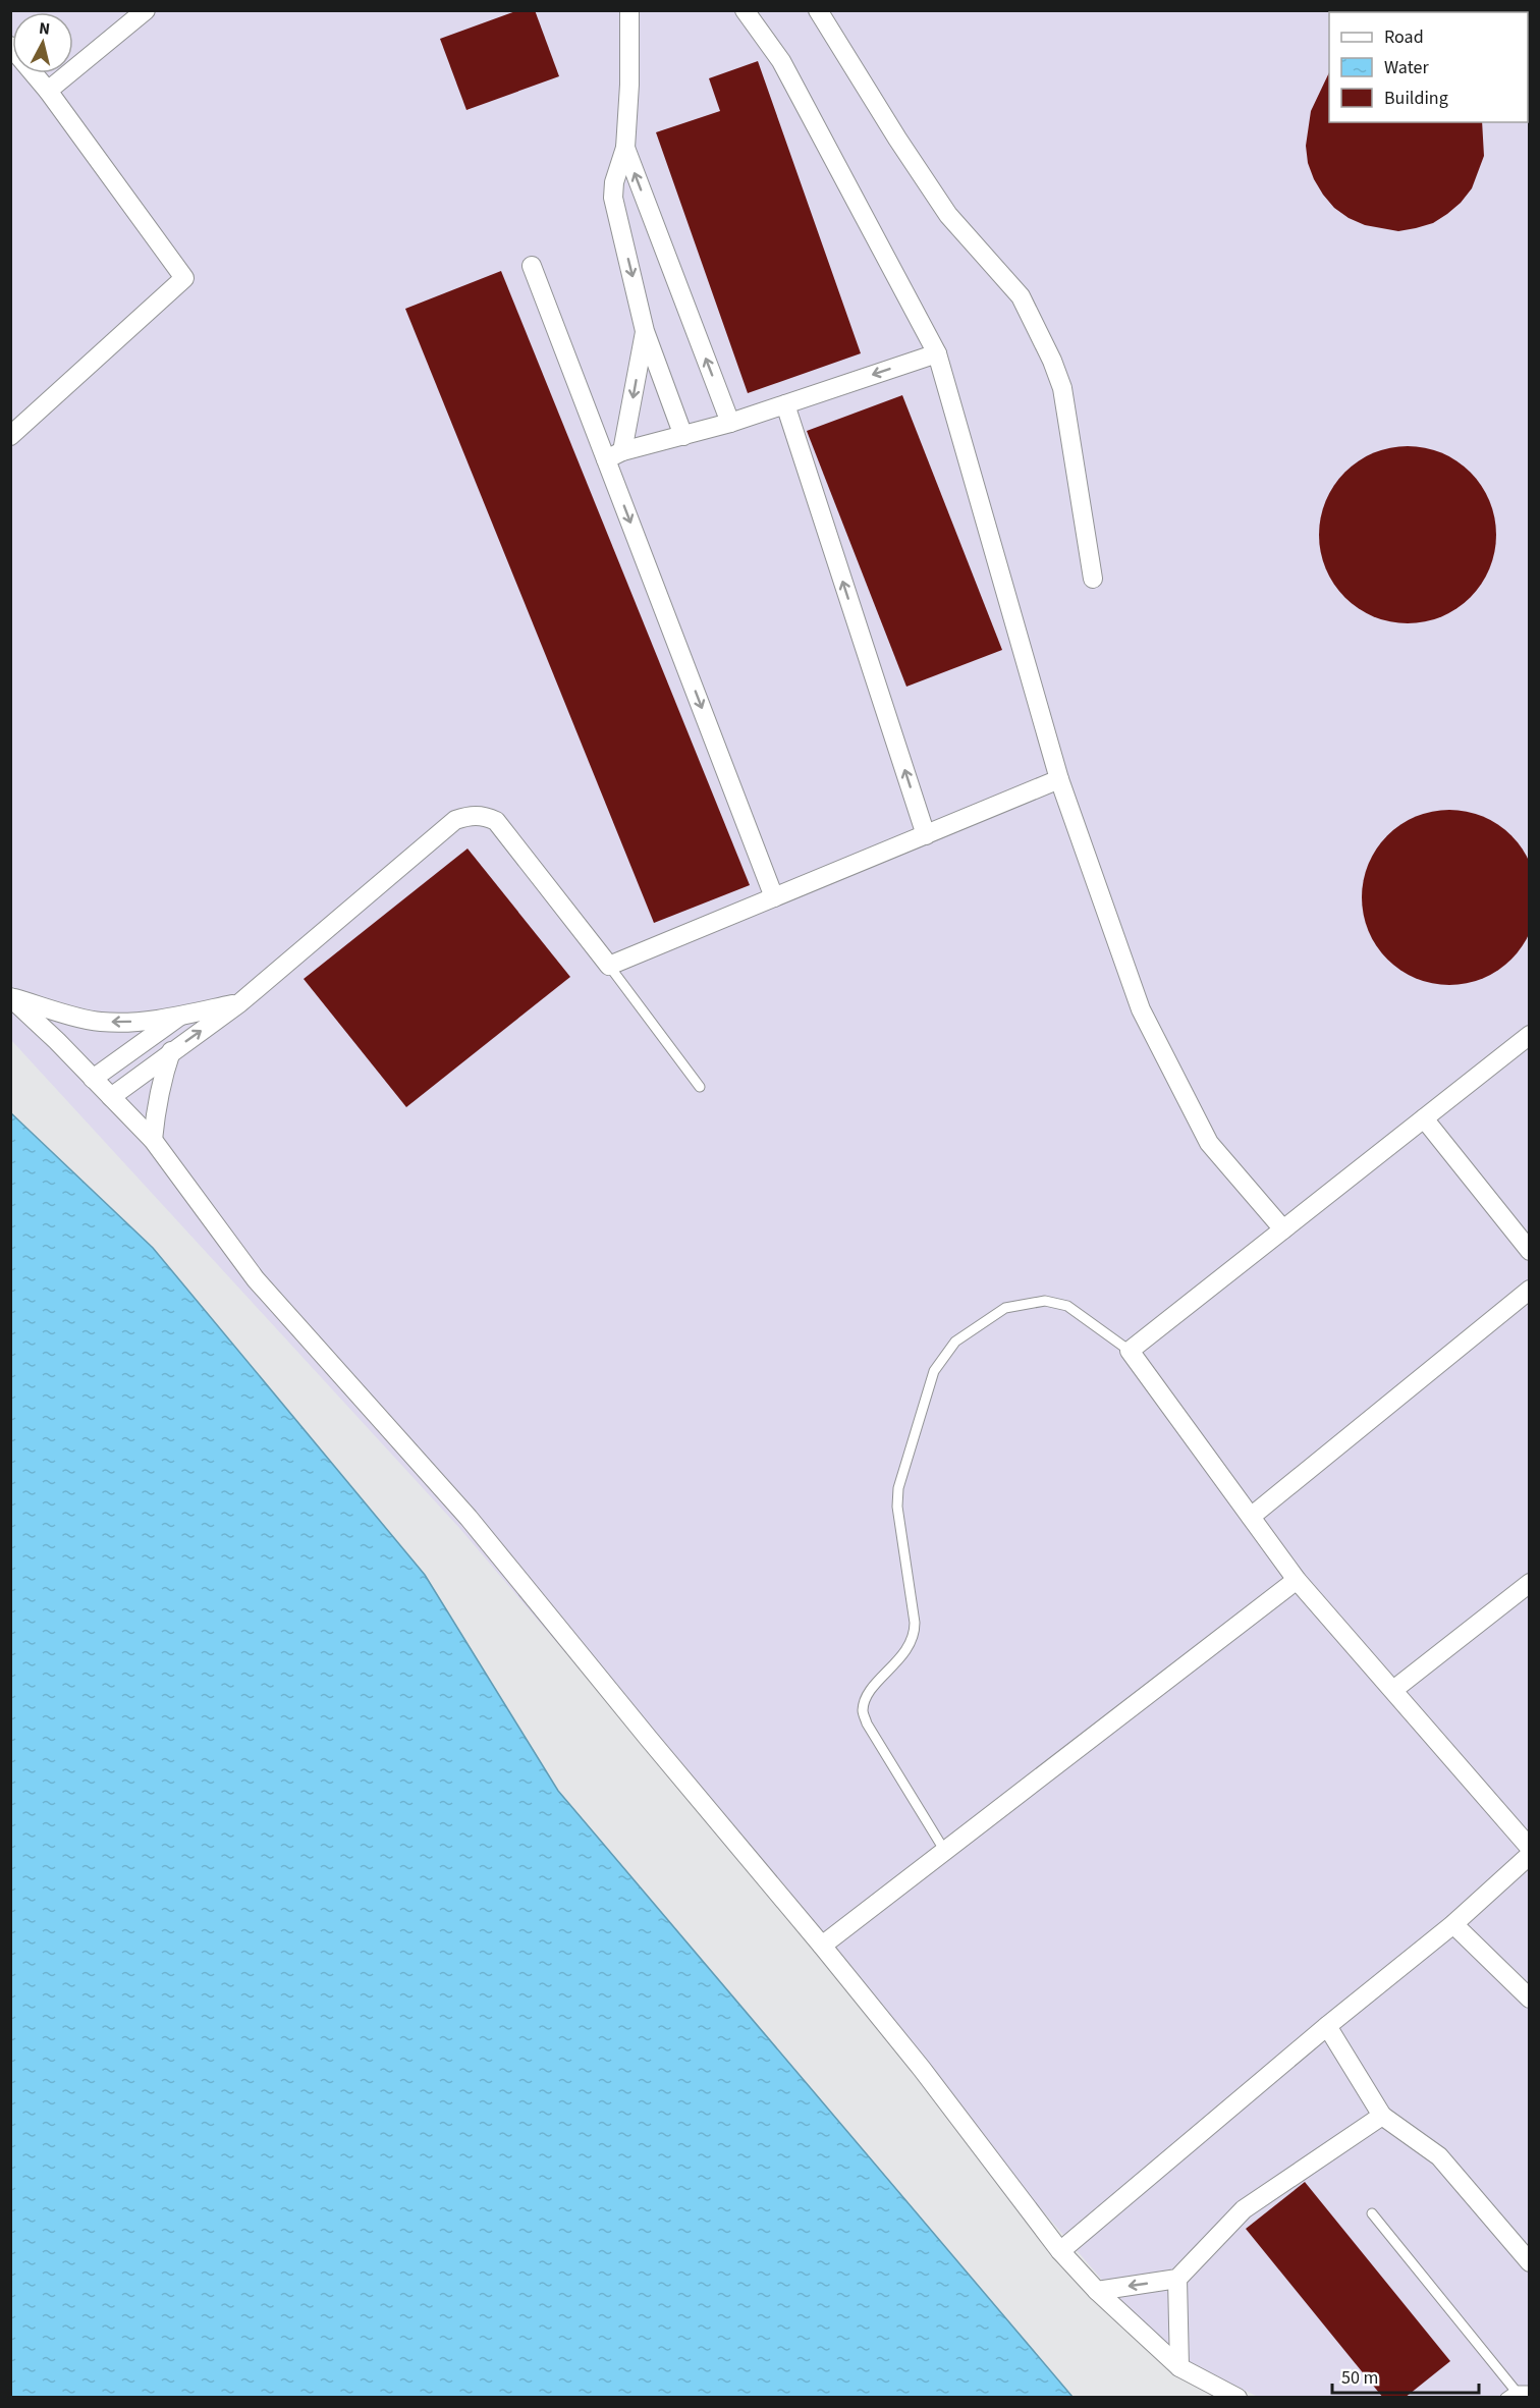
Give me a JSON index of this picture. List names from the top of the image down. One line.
{"legend":["Road","Water","Building"],"scale_bar":"50 m","north":"top"}
